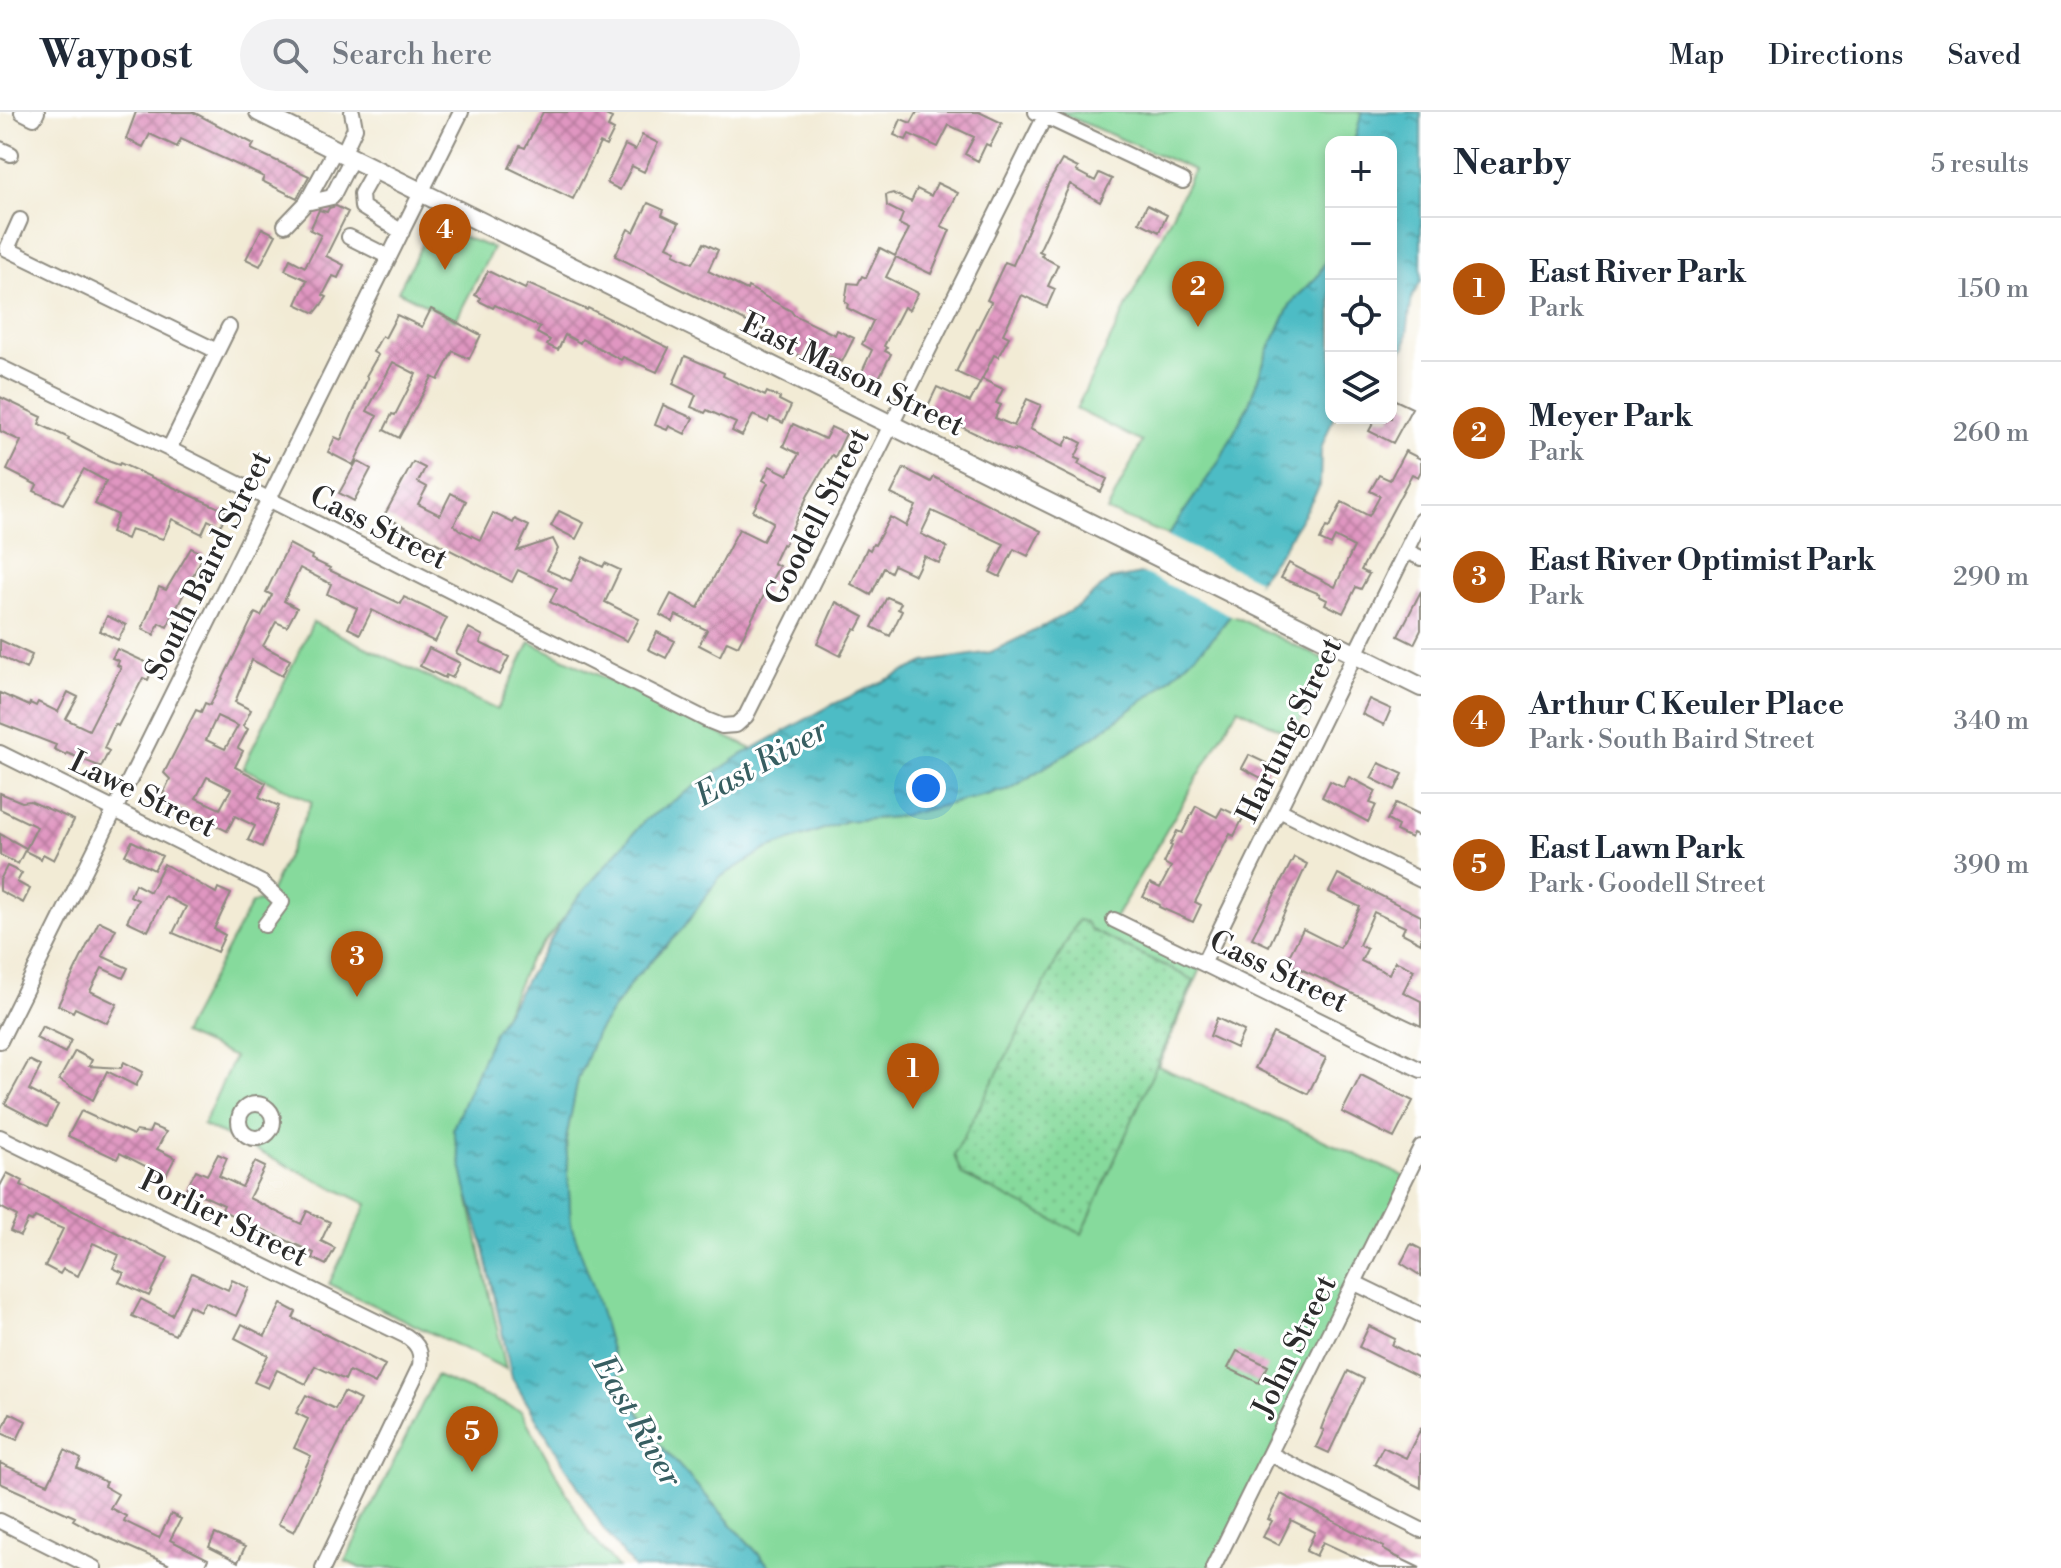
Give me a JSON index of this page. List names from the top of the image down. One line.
{"streets":{"main road":["East Mason Street"],"street":["Goodell Street","Cass Street","South Baird Street","Hartung Street","Lawe Street","Porlier Street","John Street"]},"crossings":[["East Mason Street","Goodell Street"],["East Mason Street","South Baird Street"],["East Mason Street","Hartung Street"],["Goodell Street","Cass Street"],["Cass Street","South Baird Street"],["Cass Street","Hartung Street"],["South Baird Street","Lawe Street"]],"water":["East River"],"page":{"header":"Waypost","search":"Search here","nav":["Map","Directions","Saved"],"heading":["Nearby","5 results"],"map_buttons":["+","−"],"pins":["4","2","3","1","5"],"list":[{"mark":"1","name":"East River Park","note":"Park","value":"150 m"},{"mark":"2","name":"Meyer Park","note":"Park","value":"260 m"},{"mark":"3","name":"East River Optimist Park","note":"Park","value":"290 m"},{"mark":"4","name":"Arthur C Keuler Place","note":"Park · South Baird Street","value":"340 m"},{"mark":"5","name":"East Lawn Park","note":"Park · Goodell Street","value":"390 m"}]}}
